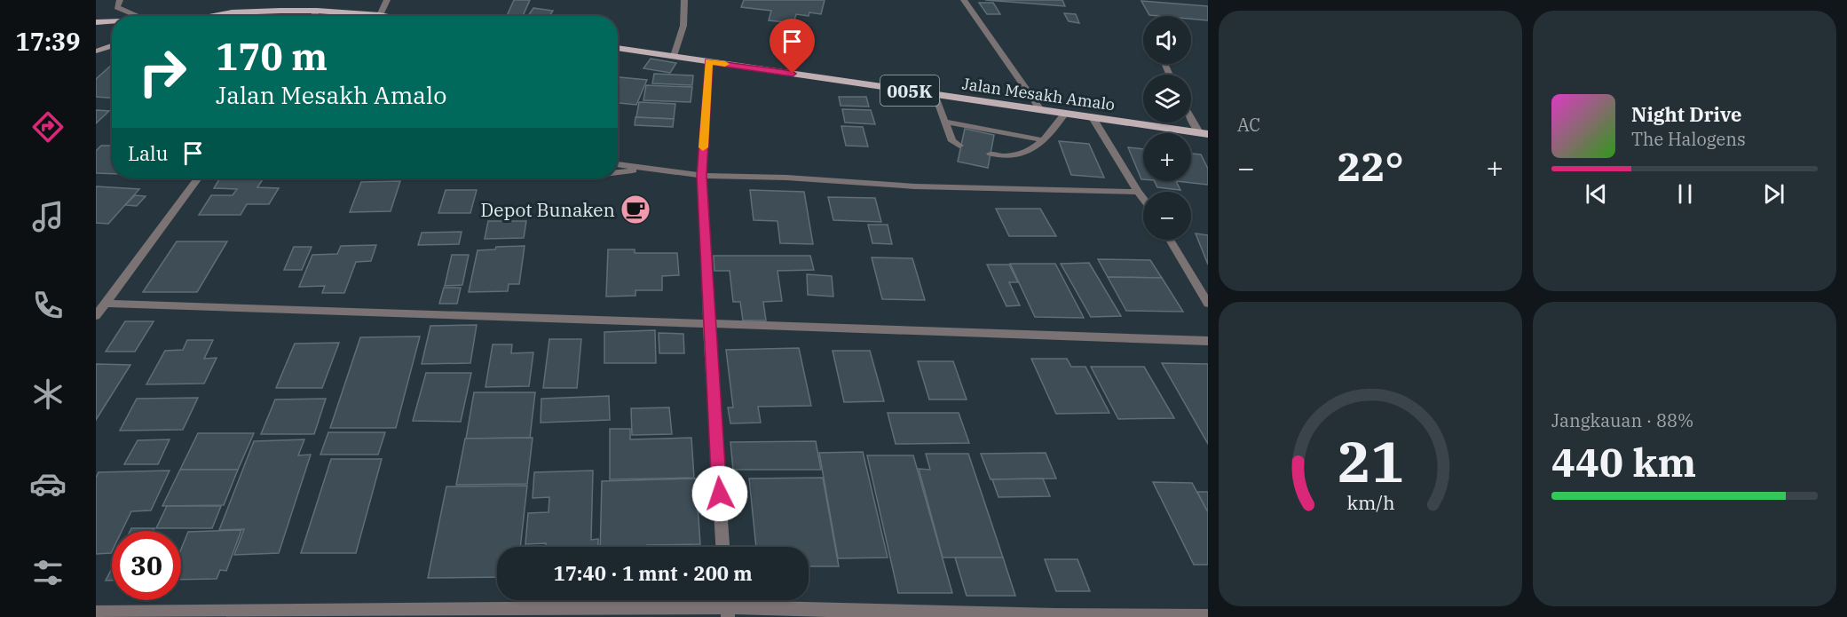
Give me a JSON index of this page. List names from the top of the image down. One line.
{"streets":{"main road":["005K","Jalan Mesakh Amalo"]},"places":{"cafe":["Depot Bunaken"]},"page":{"tabs":"17:39","tile":["AC",["Jangkauan · 88%","440 km"]],"map_buttons":["+","−"],"turn":["170 m","Jalan Mesakh Amalo"],"song":["Night Drive","The Halogens"],"then":"Lalu","heat":["−","22°","+"],"limit":"30","trip":"17:40 · 1 mnt · 200 m","gauge":["21","km/h"]}}
